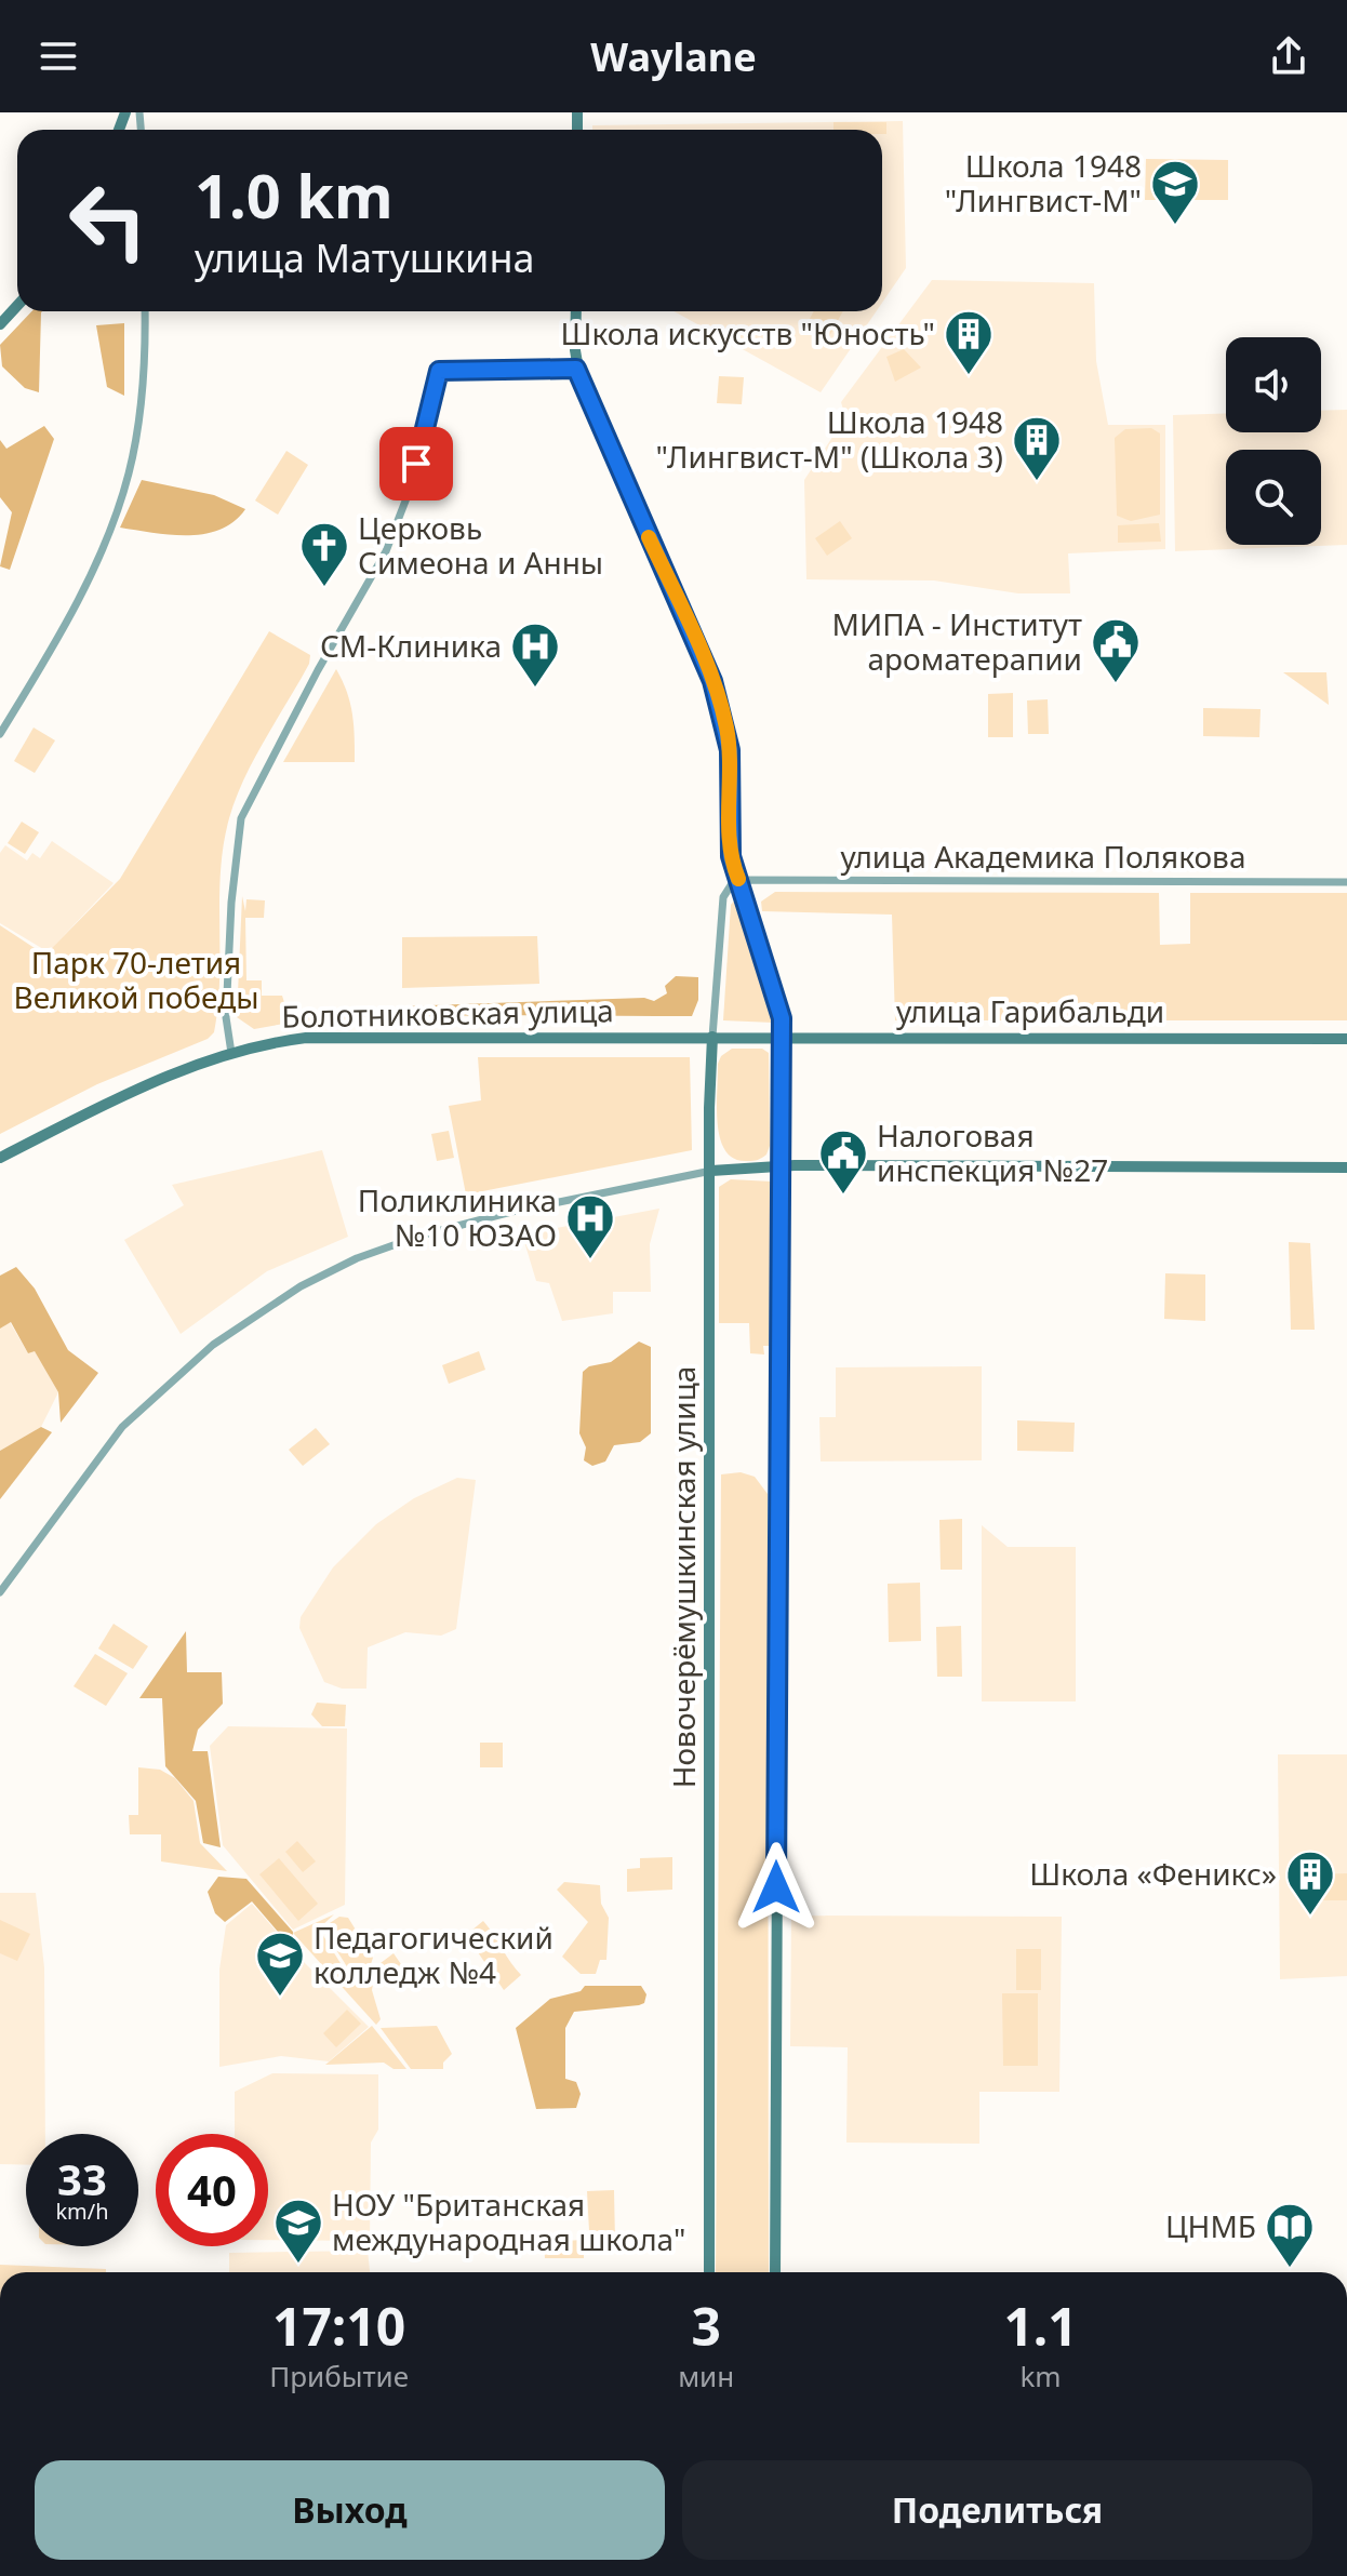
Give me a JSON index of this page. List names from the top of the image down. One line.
{"streets":{"street":["улица Академика Полякова","улица Гарибальди","Болотниковская улица","Новочерёмушкинская улица"]},"crossings":[["улица Академика Полякова","Новочерёмушкинская улица"],["улица Гарибальди","Болотниковская улица"],["улица Гарибальди","Новочерёмушкинская улица"],["Болотниковская улица","Новочерёмушкинская улица"]],"parks":["Парк 70-летия Великой победы"],"places":{"school or university":["Школа 1948 \"Лингвист-М\"","Педагогический колледж №4","НОУ \"Британская международная школа\""],"building":["Школа искусств \"Юность\"","Школа 1948 \"Лингвист-М\" (Школа 3)","Школа «Феникс»"],"church":["Церковь Симеона и Анны"],"public building":["МИПА - Институт ароматерапии","Налоговая инспекция №27"],"hospital":["СМ-Клиника","Поликлиника №10 ЮЗАО"],"library":["ЦНМБ"]},"page":{"header":"Waylane","turn":["1.0 km","улица Матушкина"],"speed":"33 km/h","limit":"40","eta":["17:10","Прибытие","3","мин","1.1","km"],"buttons":["Выход","Поделиться"]}}
